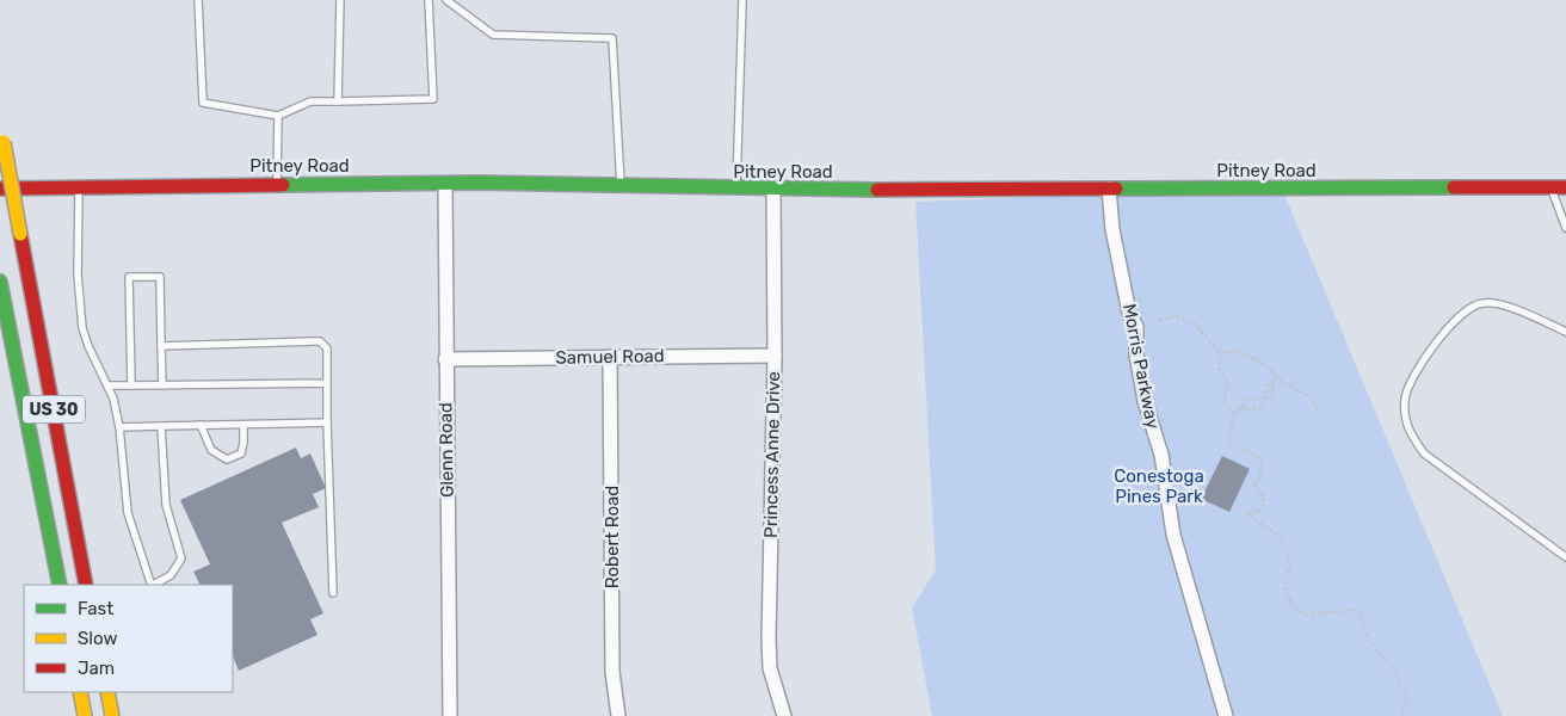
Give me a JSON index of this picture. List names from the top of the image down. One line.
{"streets":{"main road":["Pitney Road","US 30"],"street":["Samuel Road","Morris Parkway","Glenn Road","Princess Anne Drive","Robert Road"]},"crossings":[["Pitney Road","Morris Parkway"],["Pitney Road","Glenn Road"],["Pitney Road","Princess Anne Drive"],["Samuel Road","Glenn Road"],["Samuel Road","Princess Anne Drive"],["Samuel Road","Robert Road"]],"parks":["Conestoga Pines Park"],"legend":["Fast","Slow","Jam"]}
